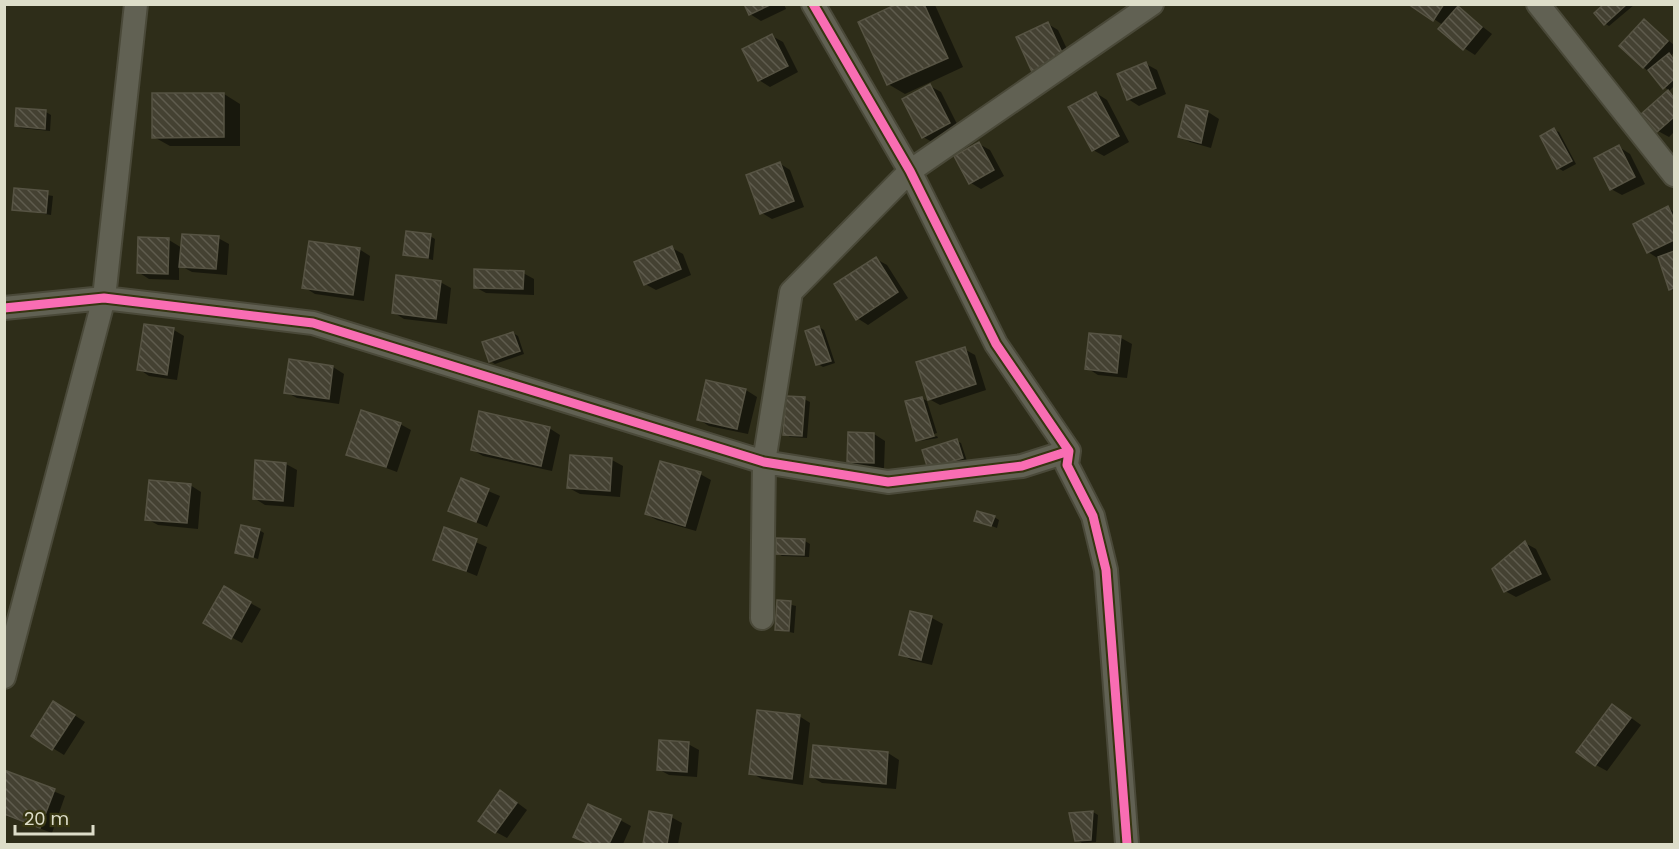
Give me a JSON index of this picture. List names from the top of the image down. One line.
{"scale_bar":"20 m"}
